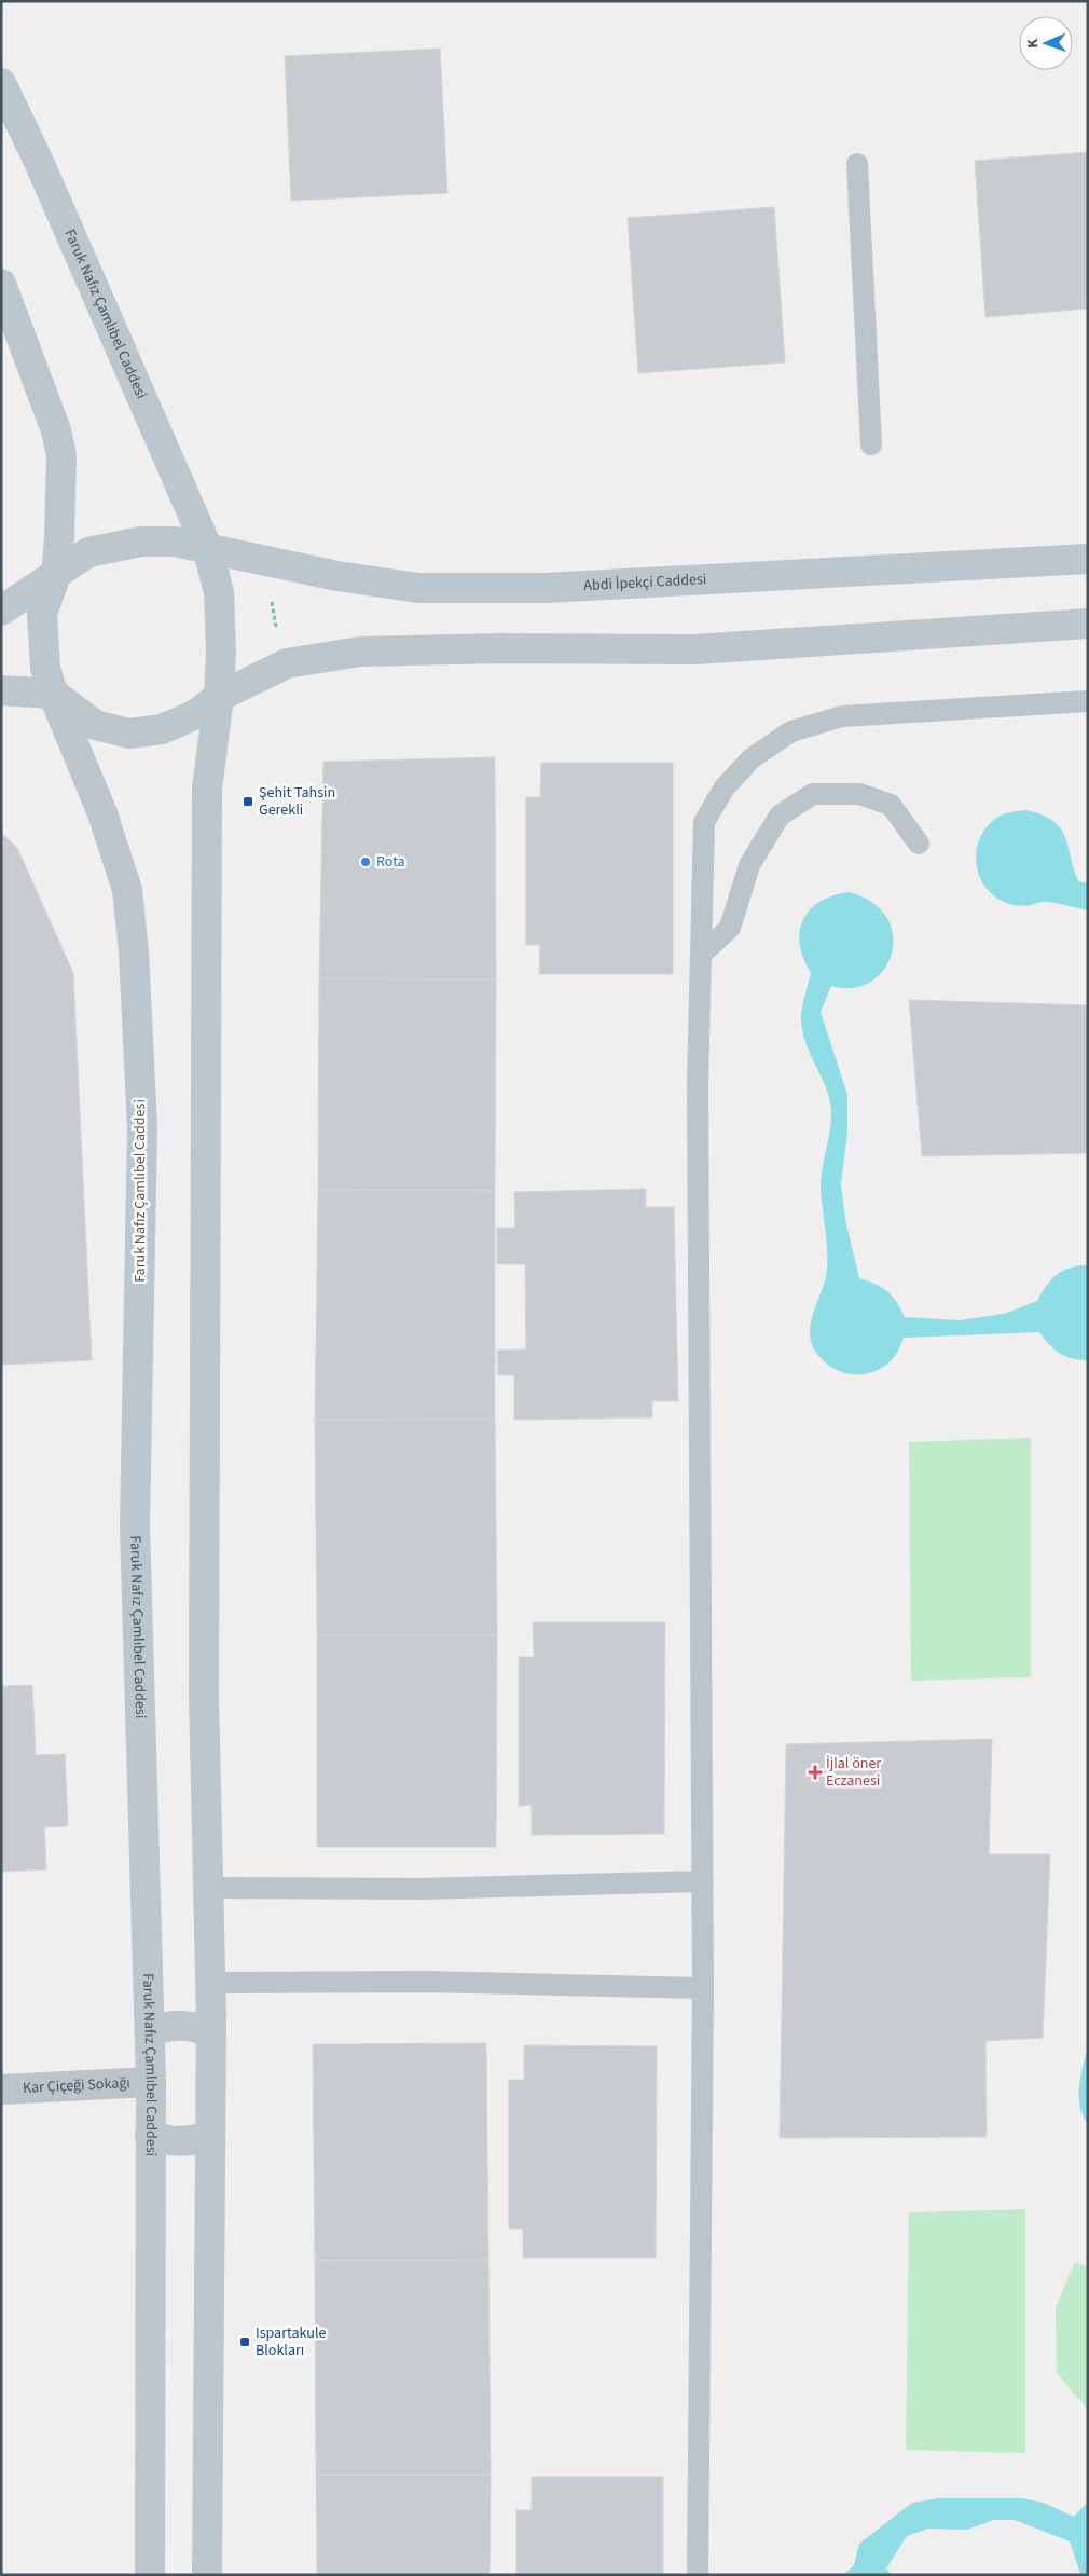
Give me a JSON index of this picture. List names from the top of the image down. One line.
{"streets":{"street":["Faruk Nafız Çamlıbel Caddesi","Abdi İpekçi Caddesi","Kar Çiçeği Sokağı"]},"crossings":[["Faruk Nafız Çamlıbel Caddesi","Abdi İpekçi Caddesi"],["Faruk Nafız Çamlıbel Caddesi","Kar Çiçeği Sokağı"]],"places":{"transit":["Şehit Tahsin Gerekli","Ispartakule Blokları"],"other":["Rota"],"health":["İjlal öner Eczanesi"]},"north":"left"}
